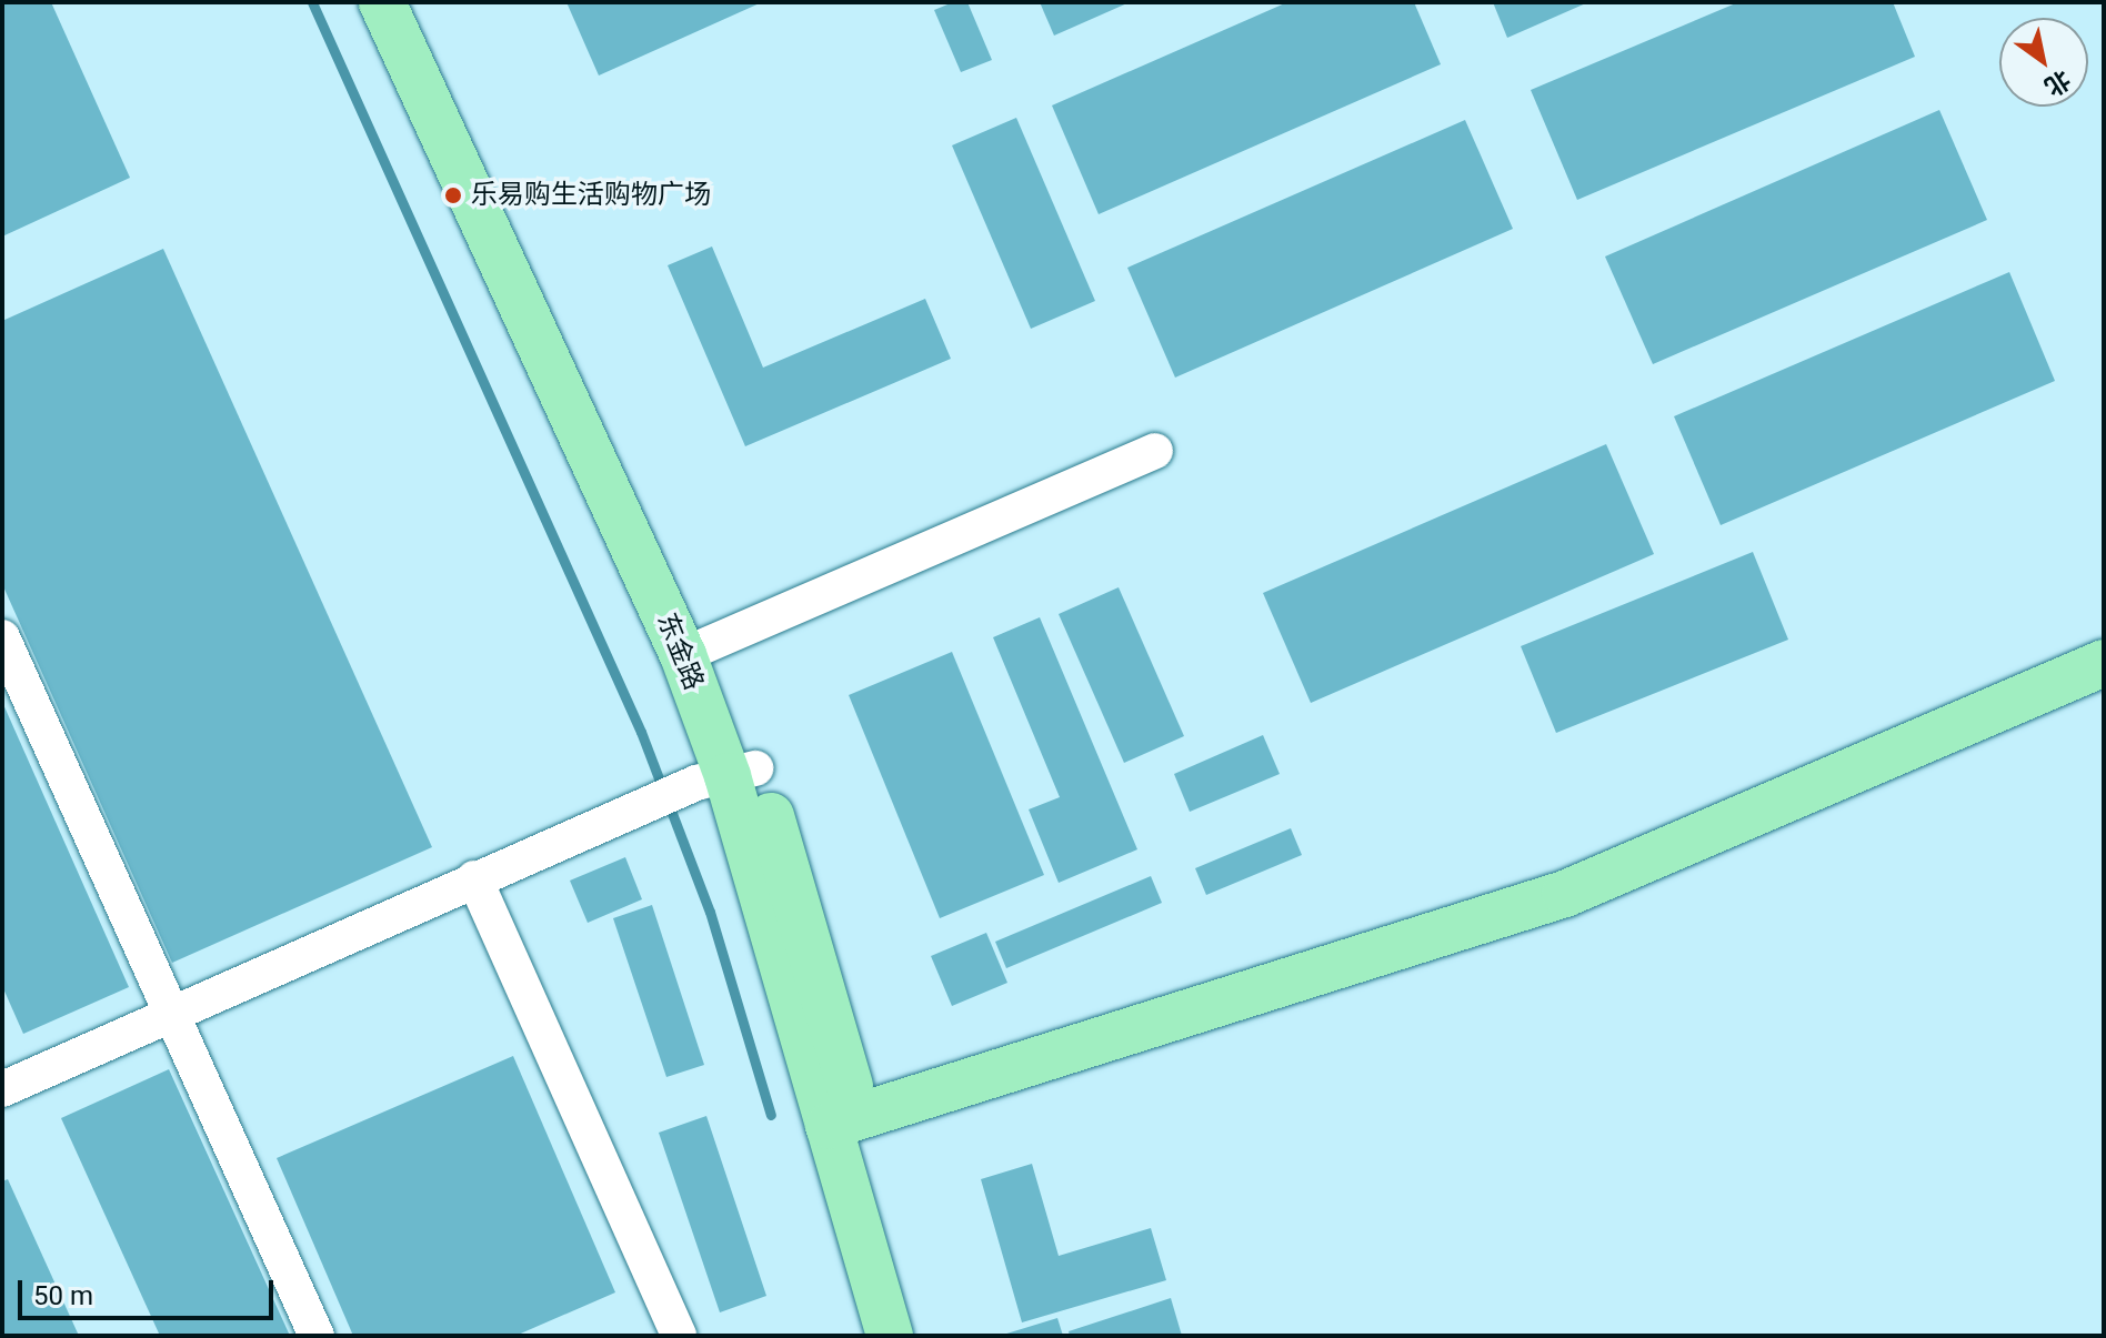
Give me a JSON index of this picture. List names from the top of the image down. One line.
{"streets":{"main road":["东金路"]},"places":["乐易购生活购物广场"],"scale_bar":"50 m","north":"bottom right"}
